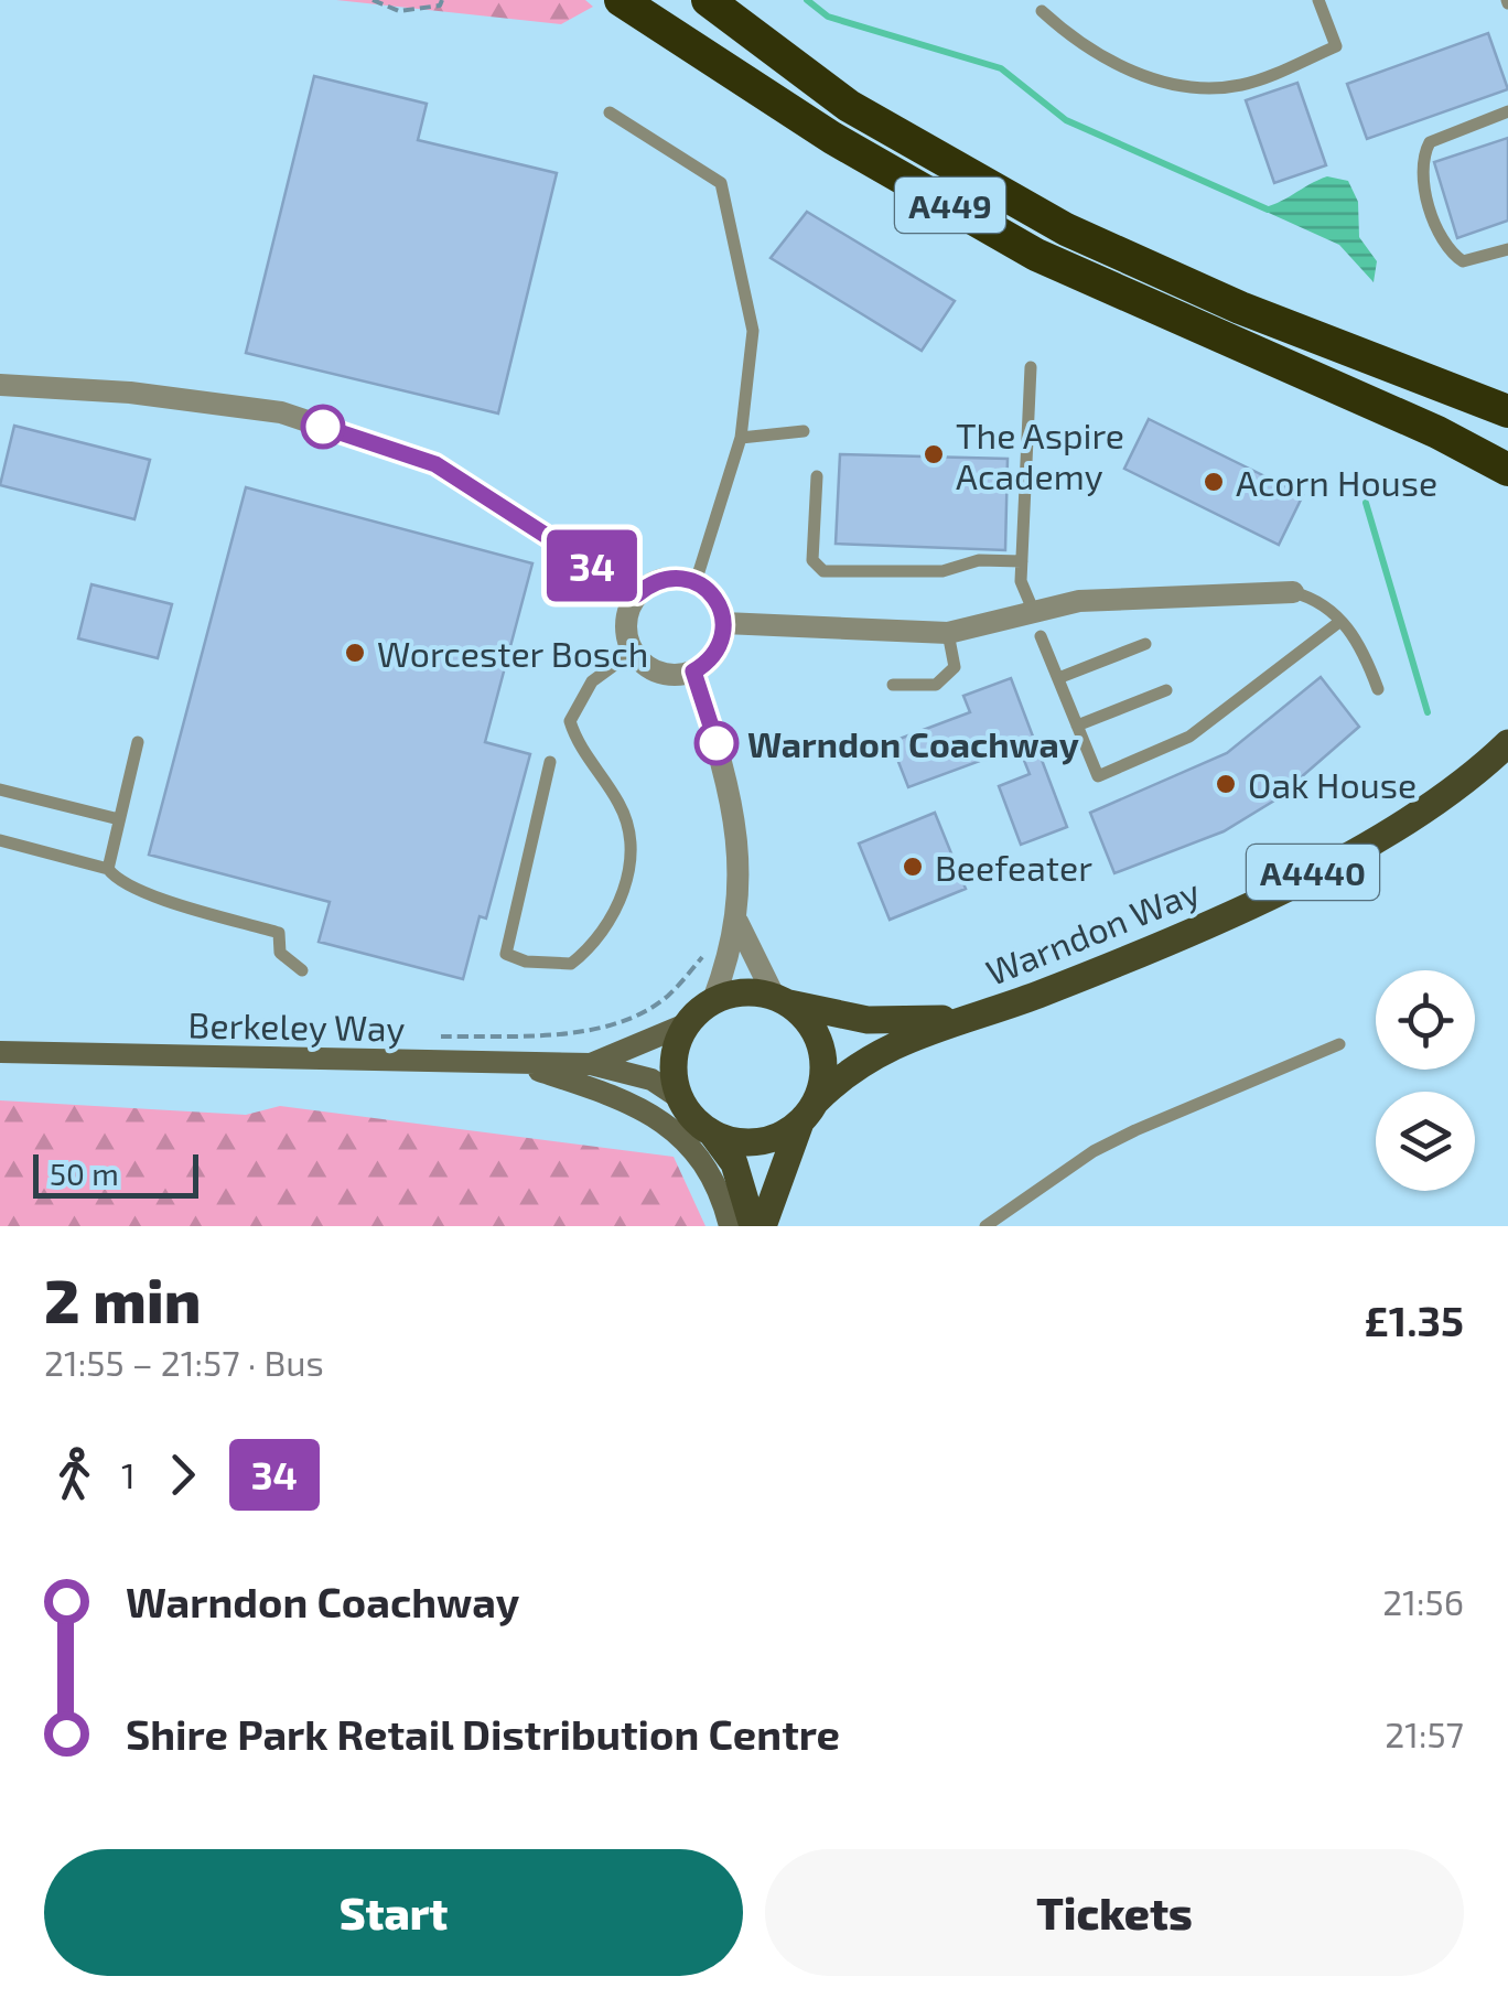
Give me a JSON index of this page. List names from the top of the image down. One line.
{"streets":{"highway":["A449"],"main road":["A4440","Warndon Way","Berkeley Way"]},"crossings":[["A4440","Warndon Way"],["A4440","Berkeley Way"],["Warndon Way","Berkeley Way"]],"places":["The Aspire Academy","Acorn House","Worcester Bosch","Warndon Coachway","Oak House","Beefeater"],"lines":["bus line 34"],"scale_bar":"50 m","page":{"on_map":"34","scale":"50 m","heading":["2 min","21:55 – 21:57 · Bus","£1.35"],"legs":["1","34"],"list":[{"name":"Warndon Coachway","value":"21:56"},{"name":"Shire Park Retail Distribution Centre","value":"21:57"}],"buttons":["Start","Tickets"]}}
